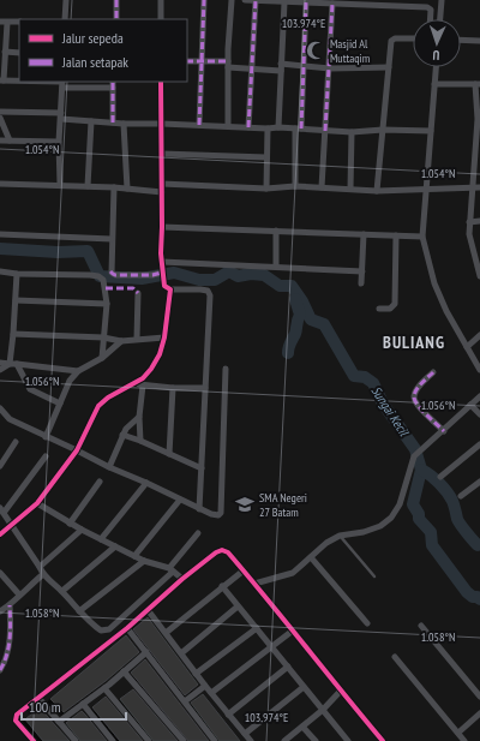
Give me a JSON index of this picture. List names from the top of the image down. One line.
{"districts":["BULIANG"],"water":["Sungai Kecil"],"places":{"mosque":["Masjid Al Muttaqim"],"school or university":["SMA Negeri 27 Batam"]},"legend":["Jalur sepeda","Jalan setapak"],"scale_bar":"100 m","north":"bottom","coordinates":["103.974°E","1.054°N","1.056°N","1.058°N"]}
